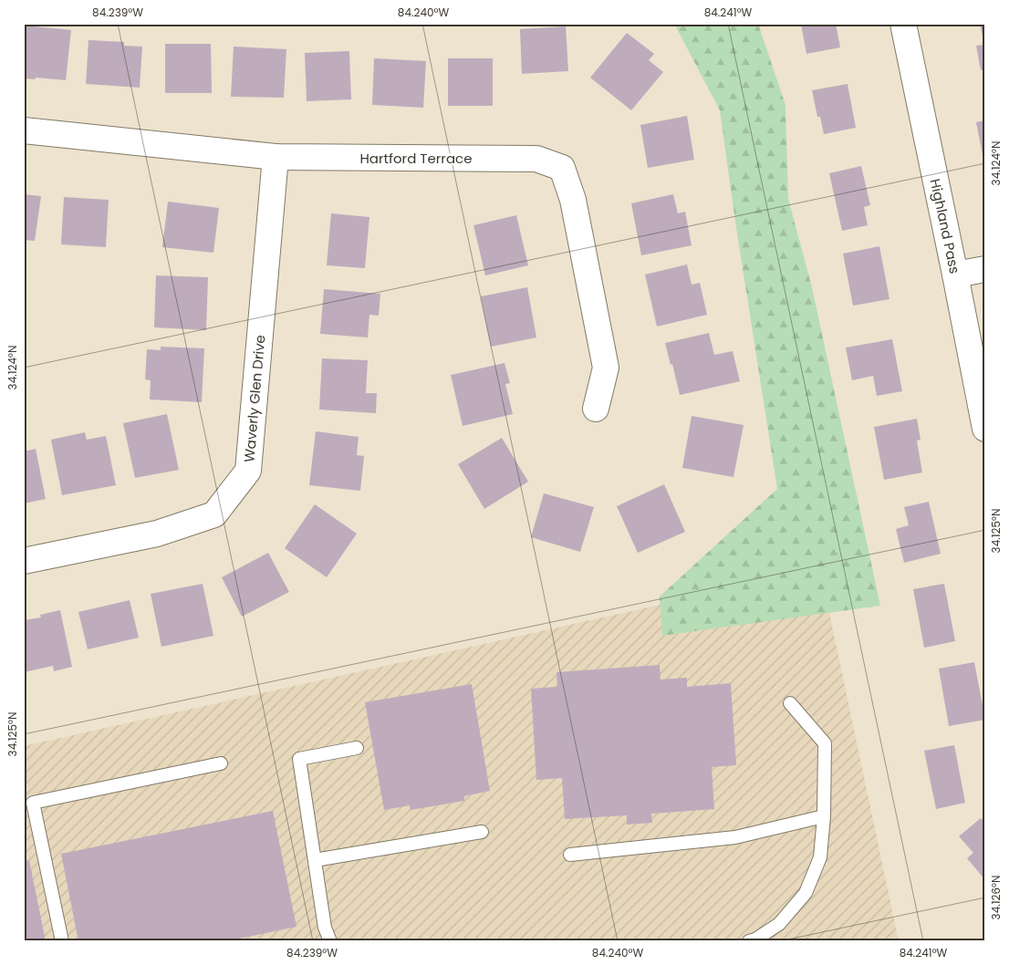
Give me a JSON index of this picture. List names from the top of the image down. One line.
{"streets":{"street":["Hartford Terrace","Highland Pass","Waverly Glen Drive"]},"crossings":[["Hartford Terrace","Waverly Glen Drive"]],"coordinates":["84.239°W","84.240°W","84.241°W","34.124°N","34.125°N","34.126°N"]}
